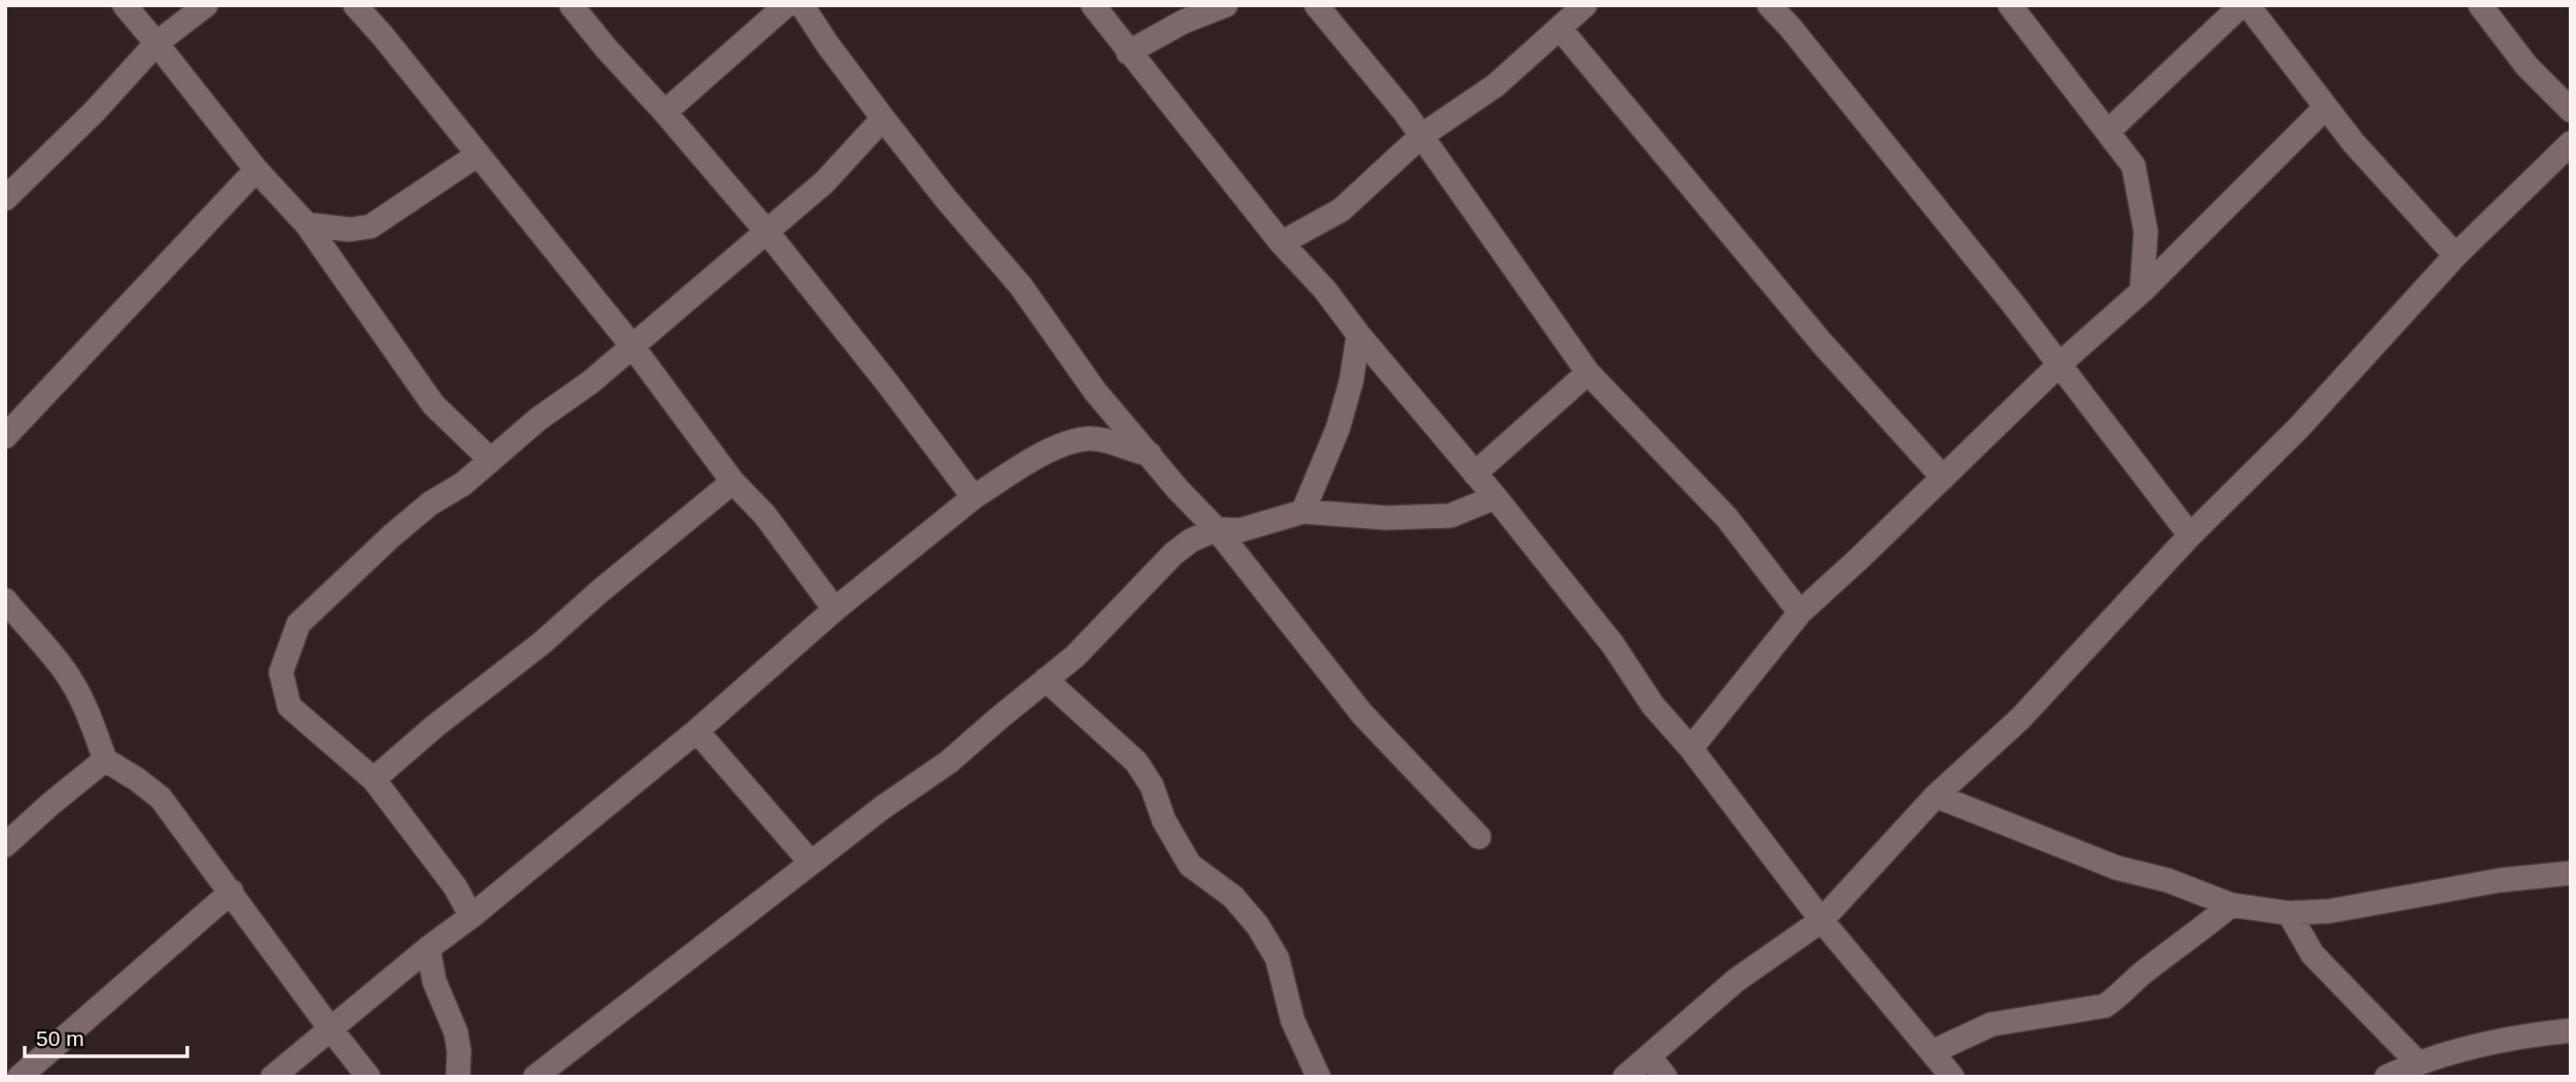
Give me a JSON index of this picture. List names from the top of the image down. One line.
{"scale_bar":"50 m"}
